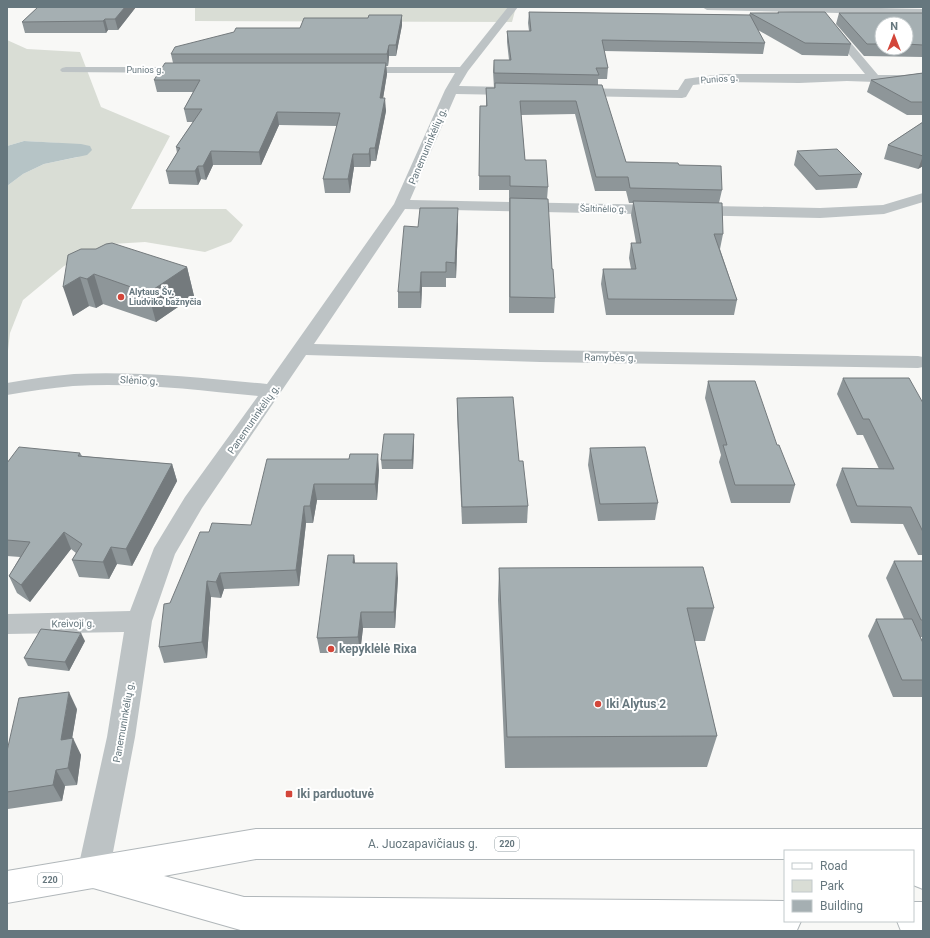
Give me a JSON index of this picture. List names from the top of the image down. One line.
{"streets":{"main road":["A. Juozapavičiaus g.","220"],"street":["Punios g.","Panemuninkėlių g.","Šaltinėlio g.","Ramybės g.","Slėnio g.","Kreivoji g."]},"crossings":[["Panemuninkėlių g.","Šaltinėlio g."],["Panemuninkėlių g.","Ramybės g."],["Panemuninkėlių g.","Slėnio g."],["Panemuninkėlių g.","Kreivoji g."],["Panemuninkėlių g.","A. Juozapavičiaus g."]],"places":{"other":["Alytaus Šv. Liudviko bažnyčia","kepyklėlė Rixa","Iki Alytus 2"],"transit":["Iki parduotuvė"]},"legend":["Road","Park","Building"],"north":"top"}
